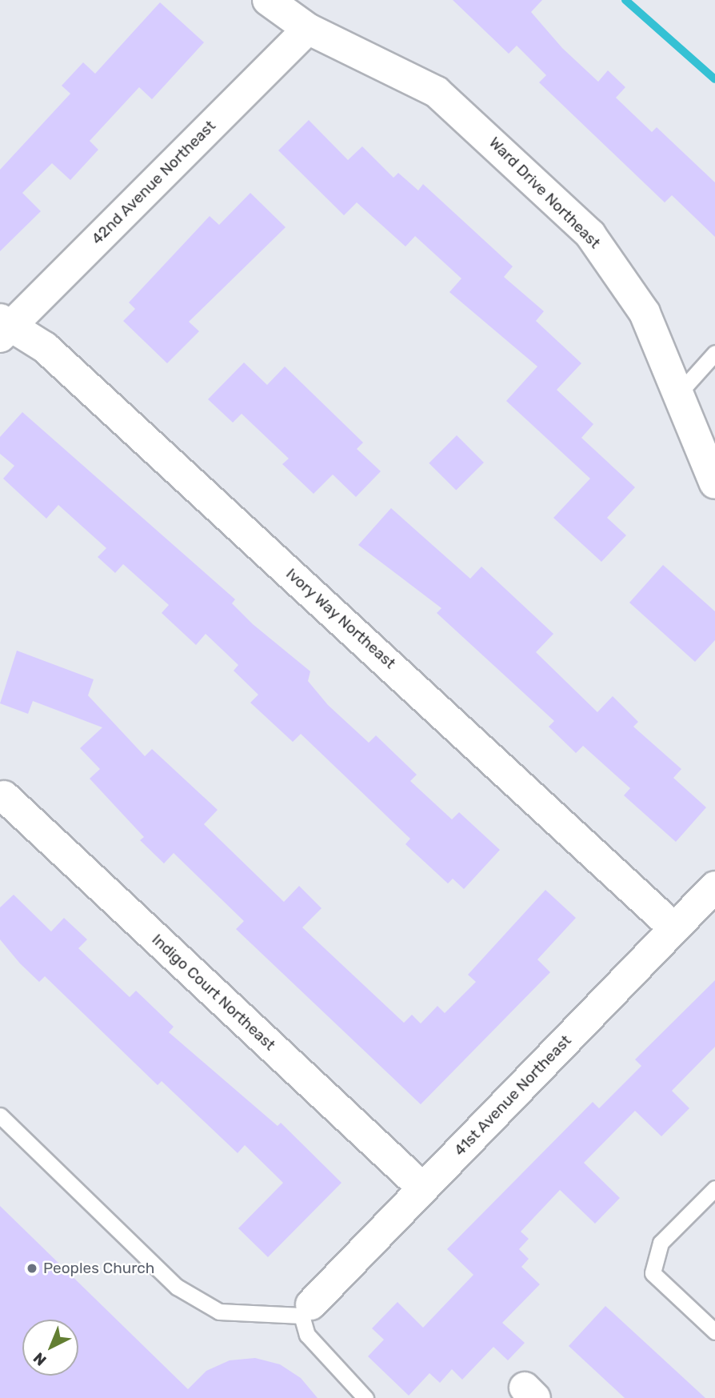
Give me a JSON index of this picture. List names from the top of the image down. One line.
{"streets":{"street":["42nd Avenue Northeast","Ward Drive Northeast","Ivory Way Northeast","Indigo Court Northeast","41st Avenue Northeast"]},"crossings":[["42nd Avenue Northeast","Ward Drive Northeast"],["42nd Avenue Northeast","Ivory Way Northeast"],["Ivory Way Northeast","41st Avenue Northeast"],["Indigo Court Northeast","41st Avenue Northeast"]],"places":["Peoples Church"],"north":"bottom left"}
